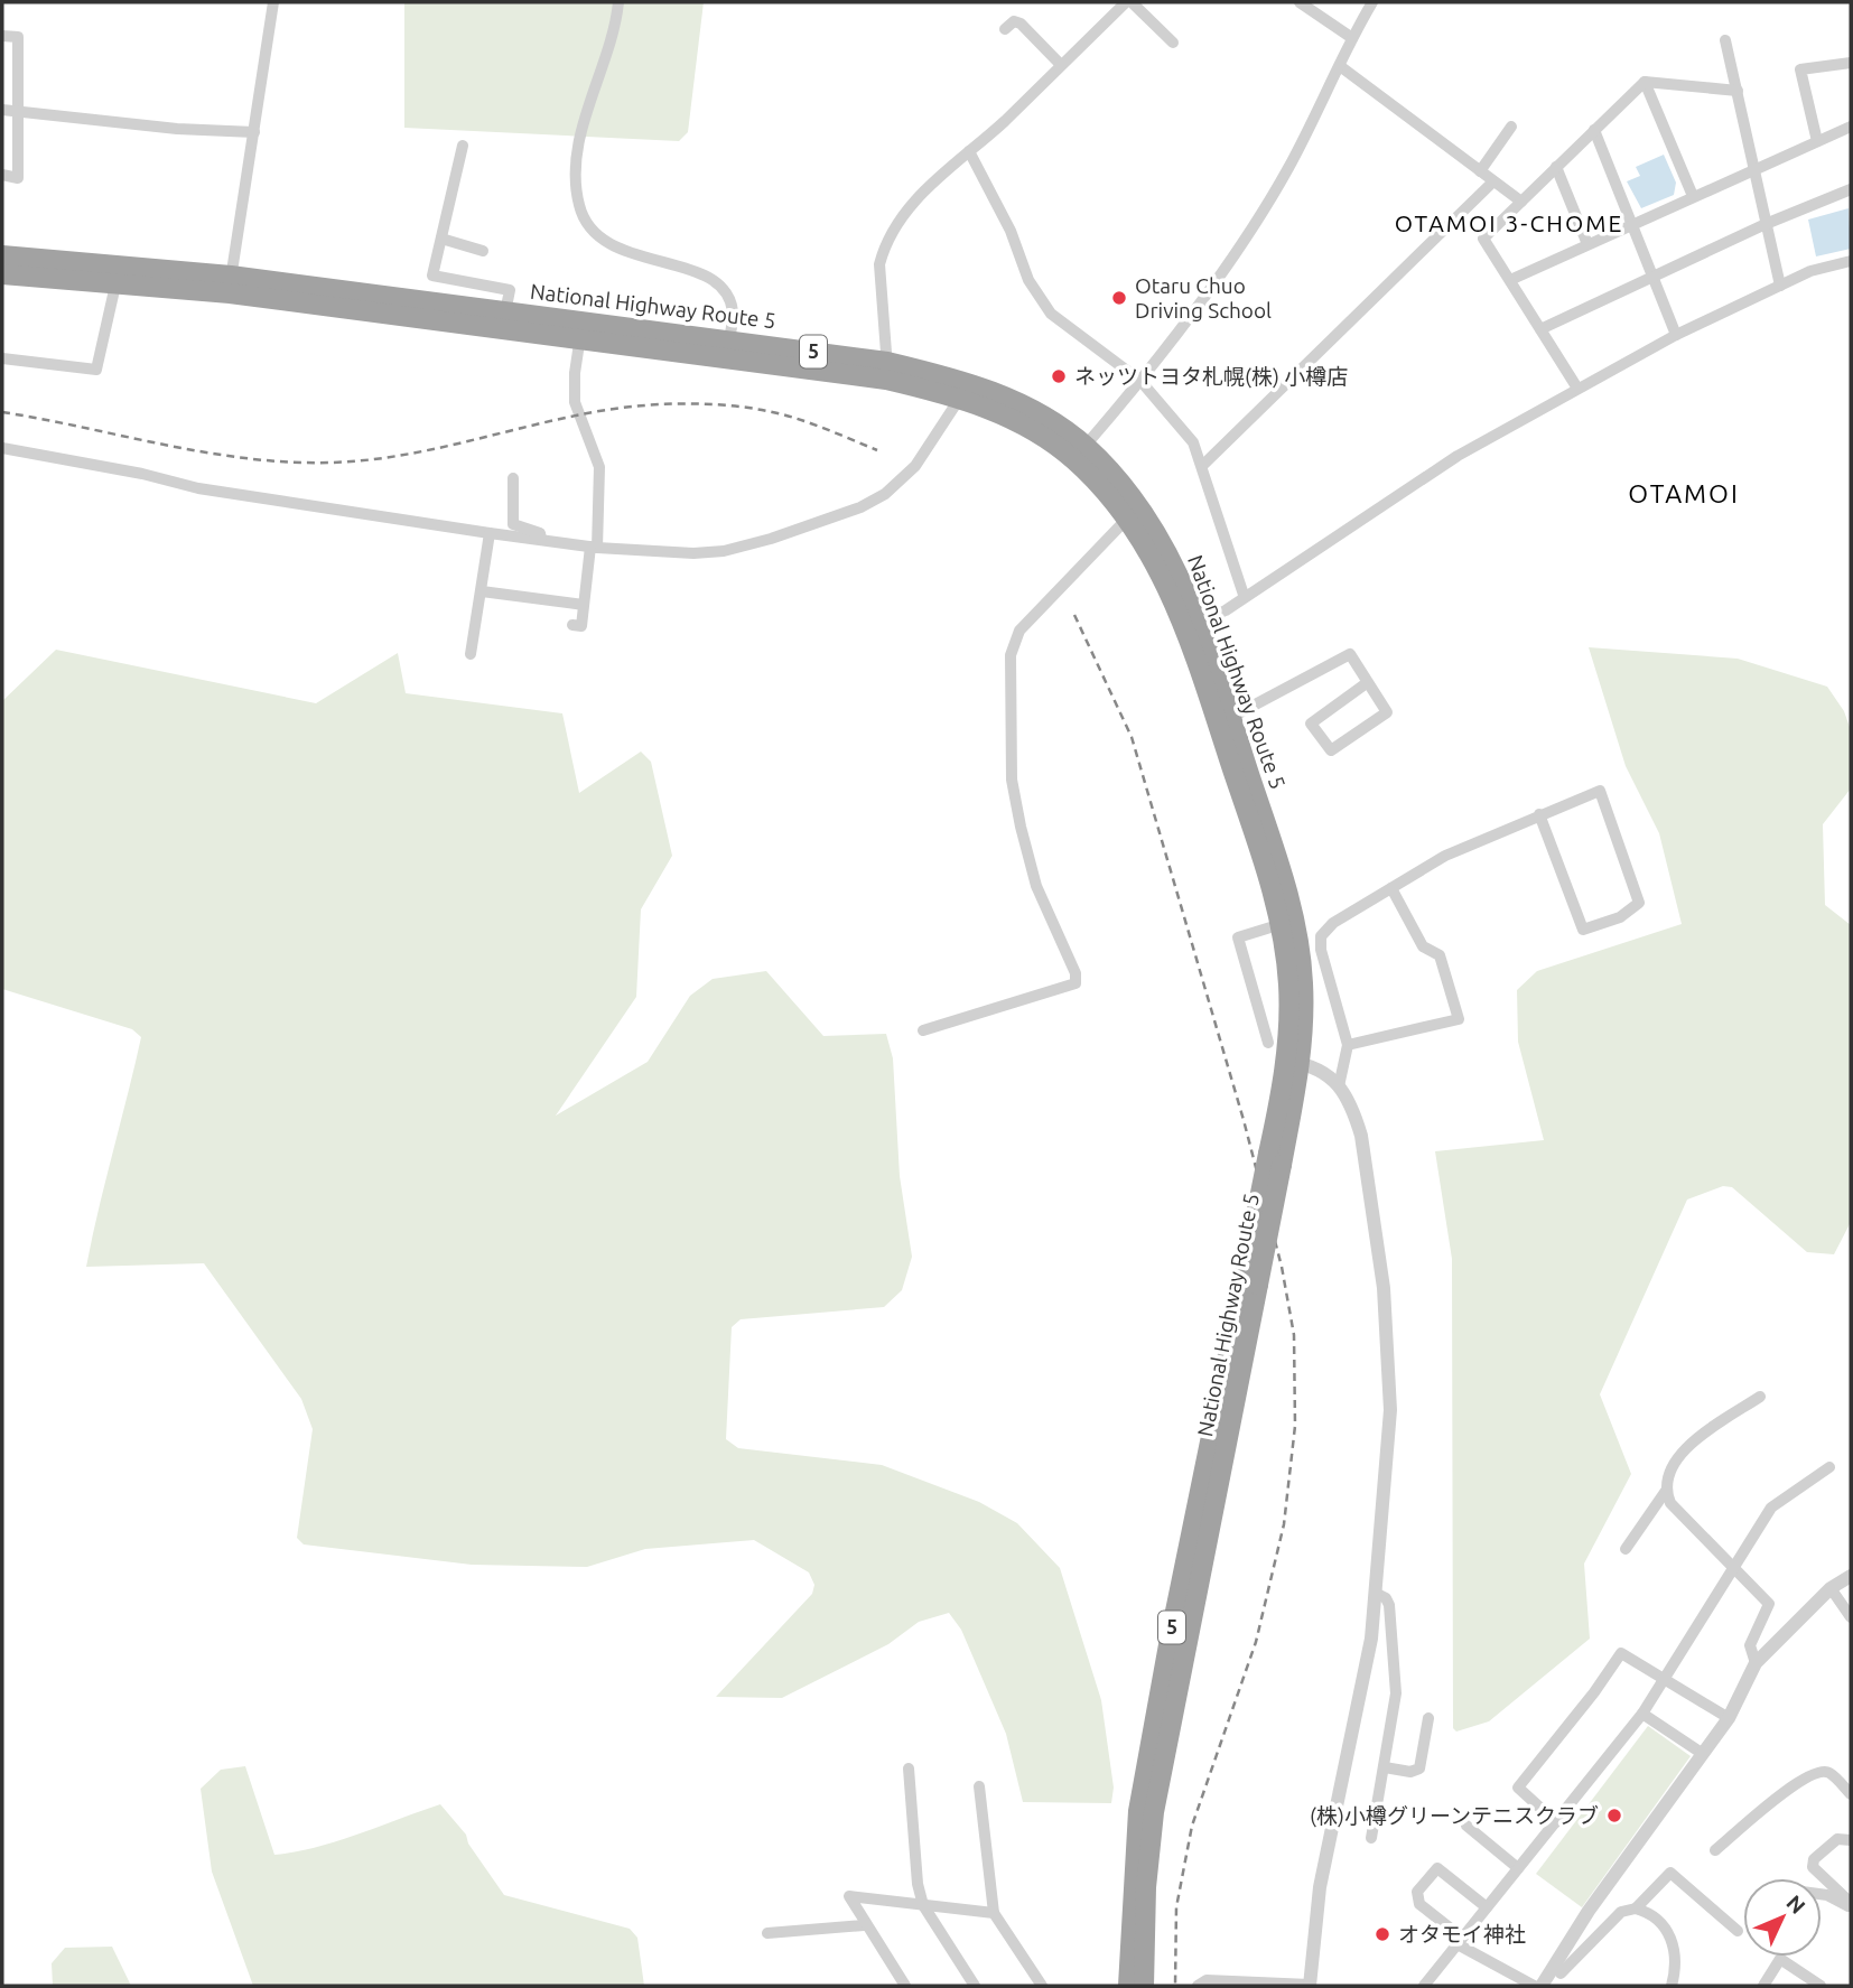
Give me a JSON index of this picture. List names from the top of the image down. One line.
{"streets":{"highway":["National Highway Route 5","5"]},"districts":["OTAMOI 3-CHOME","OTAMOI"],"places":["Otaru Chuo Driving School","ネッツトヨタ札幌(株) 小樽店","(株)小樽グリーンテニスクラブ","オタモイ神社"],"north":"top right"}
